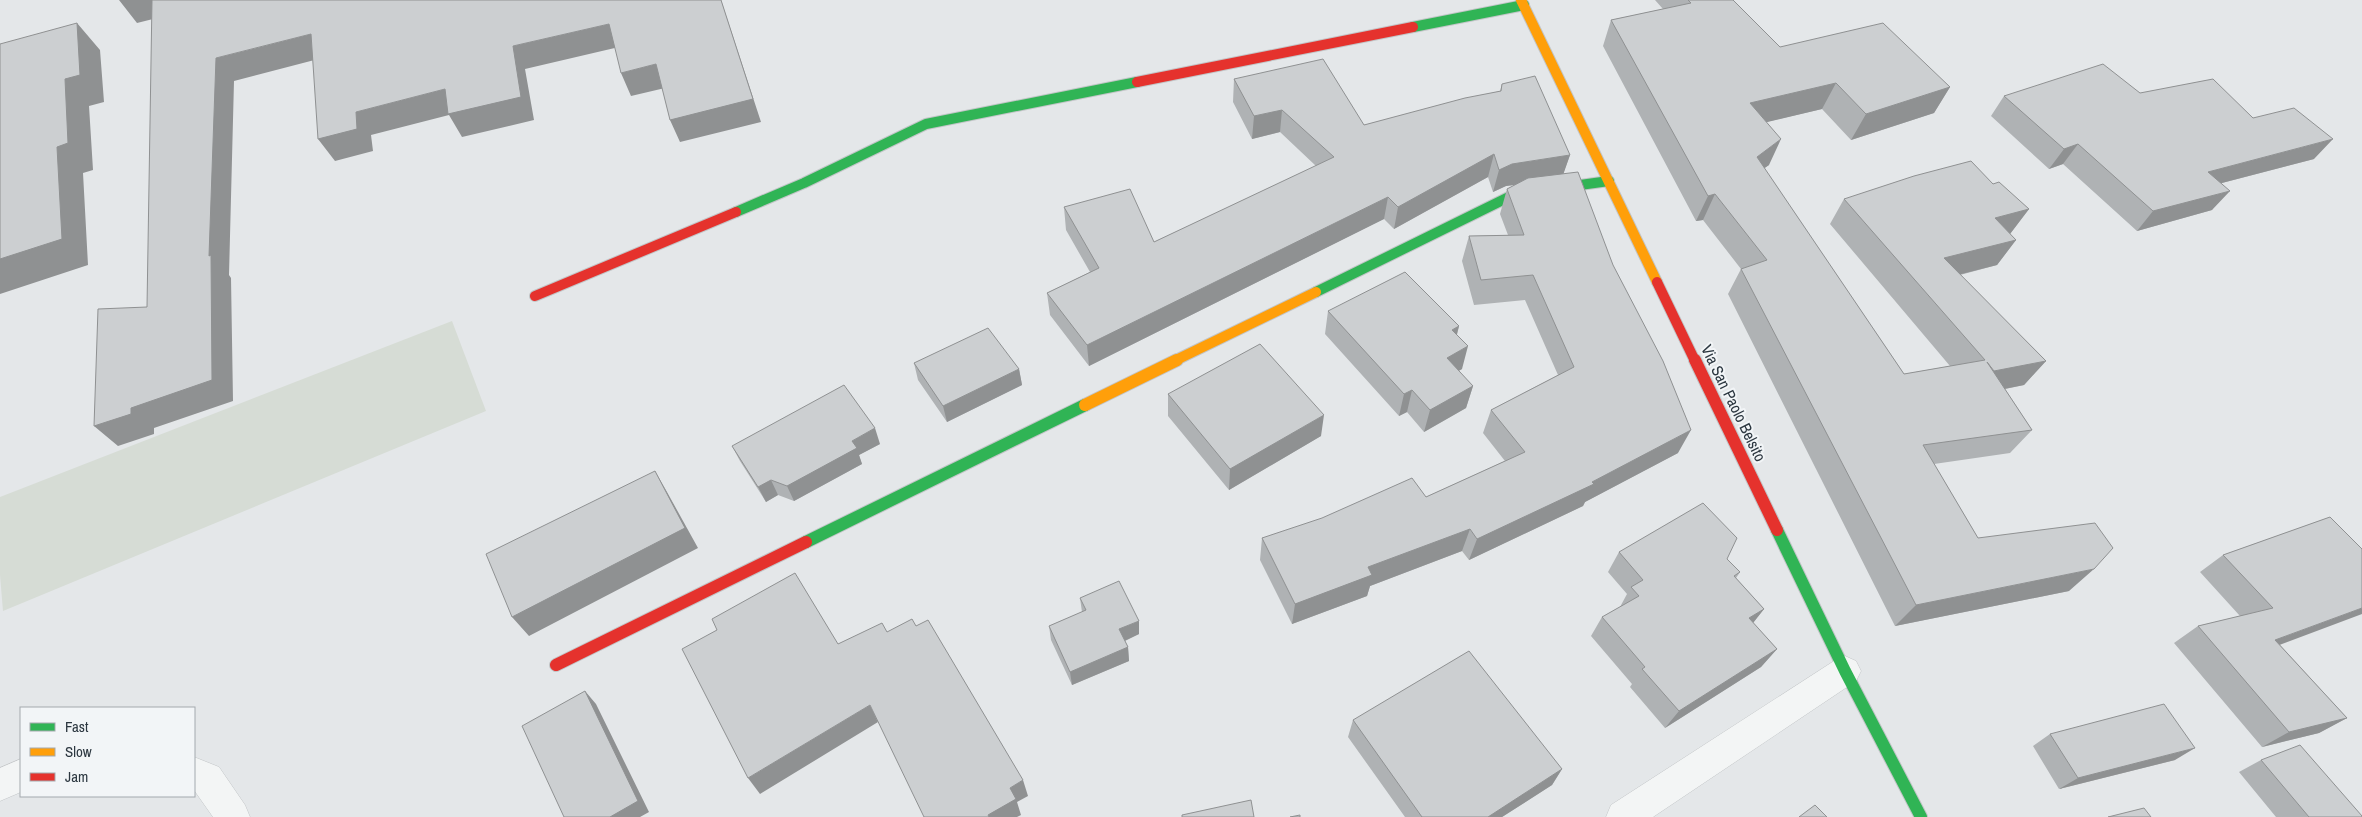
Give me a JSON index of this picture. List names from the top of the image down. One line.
{"streets":{"street":["Via San Paolo Belsito"]},"legend":["Fast","Slow","Jam"]}
